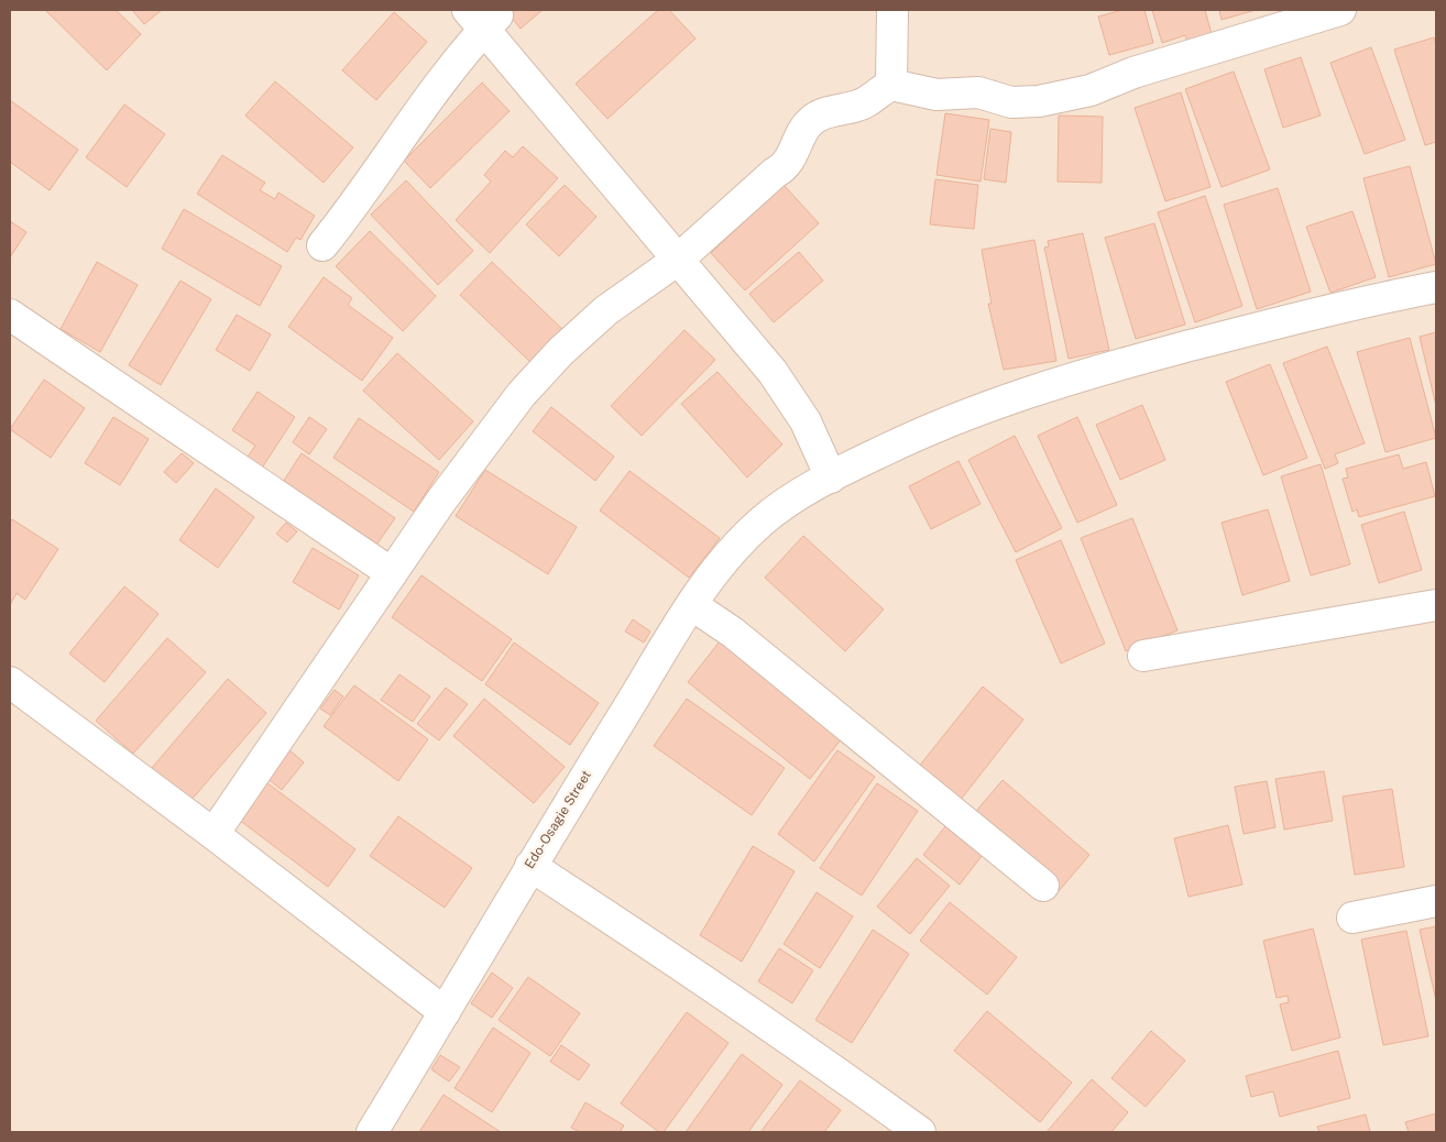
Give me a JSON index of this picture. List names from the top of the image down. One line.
{"streets":{"street":["Edo-Osagie Street"]}}
